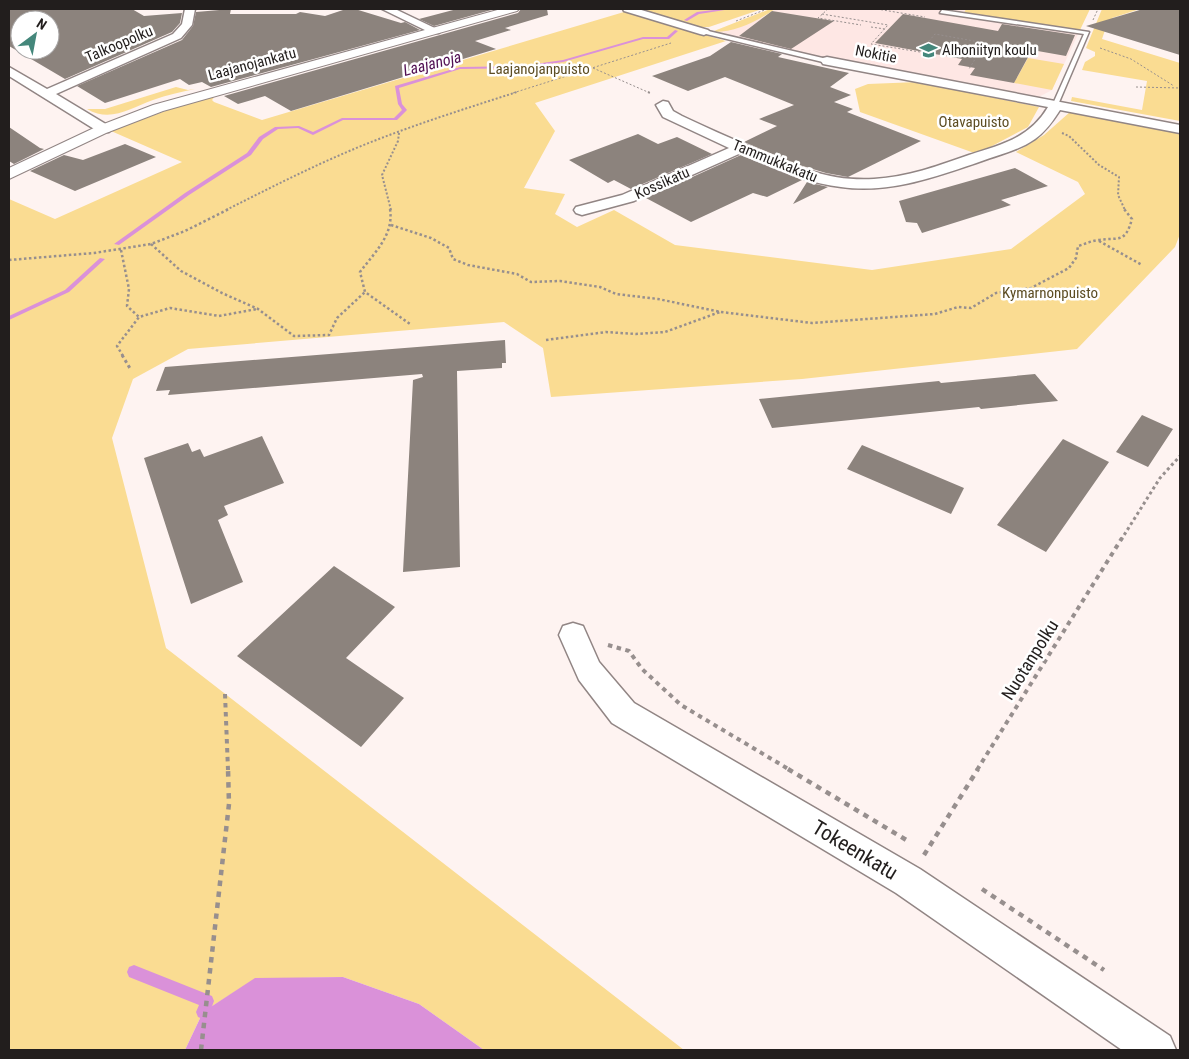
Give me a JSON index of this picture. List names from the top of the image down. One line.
{"streets":{"street":["Talkoopolku","Nokitie","Laajanojankatu","Tammukkakatu","Kossikatu","Tokeenkatu"],"path":["Nuotanpolku"]},"crossings":[["Nokitie","Tammukkakatu"],["Tammukkakatu","Kossikatu"],["Nuotanpolku","Tokeenkatu"]],"water":["Laajanoja"],"parks":["Laajanojanpuisto","Otavapuisto","Kymarnonpuisto"],"places":{"school or university":["Alhoniityn koulu"]},"north":"top right"}
